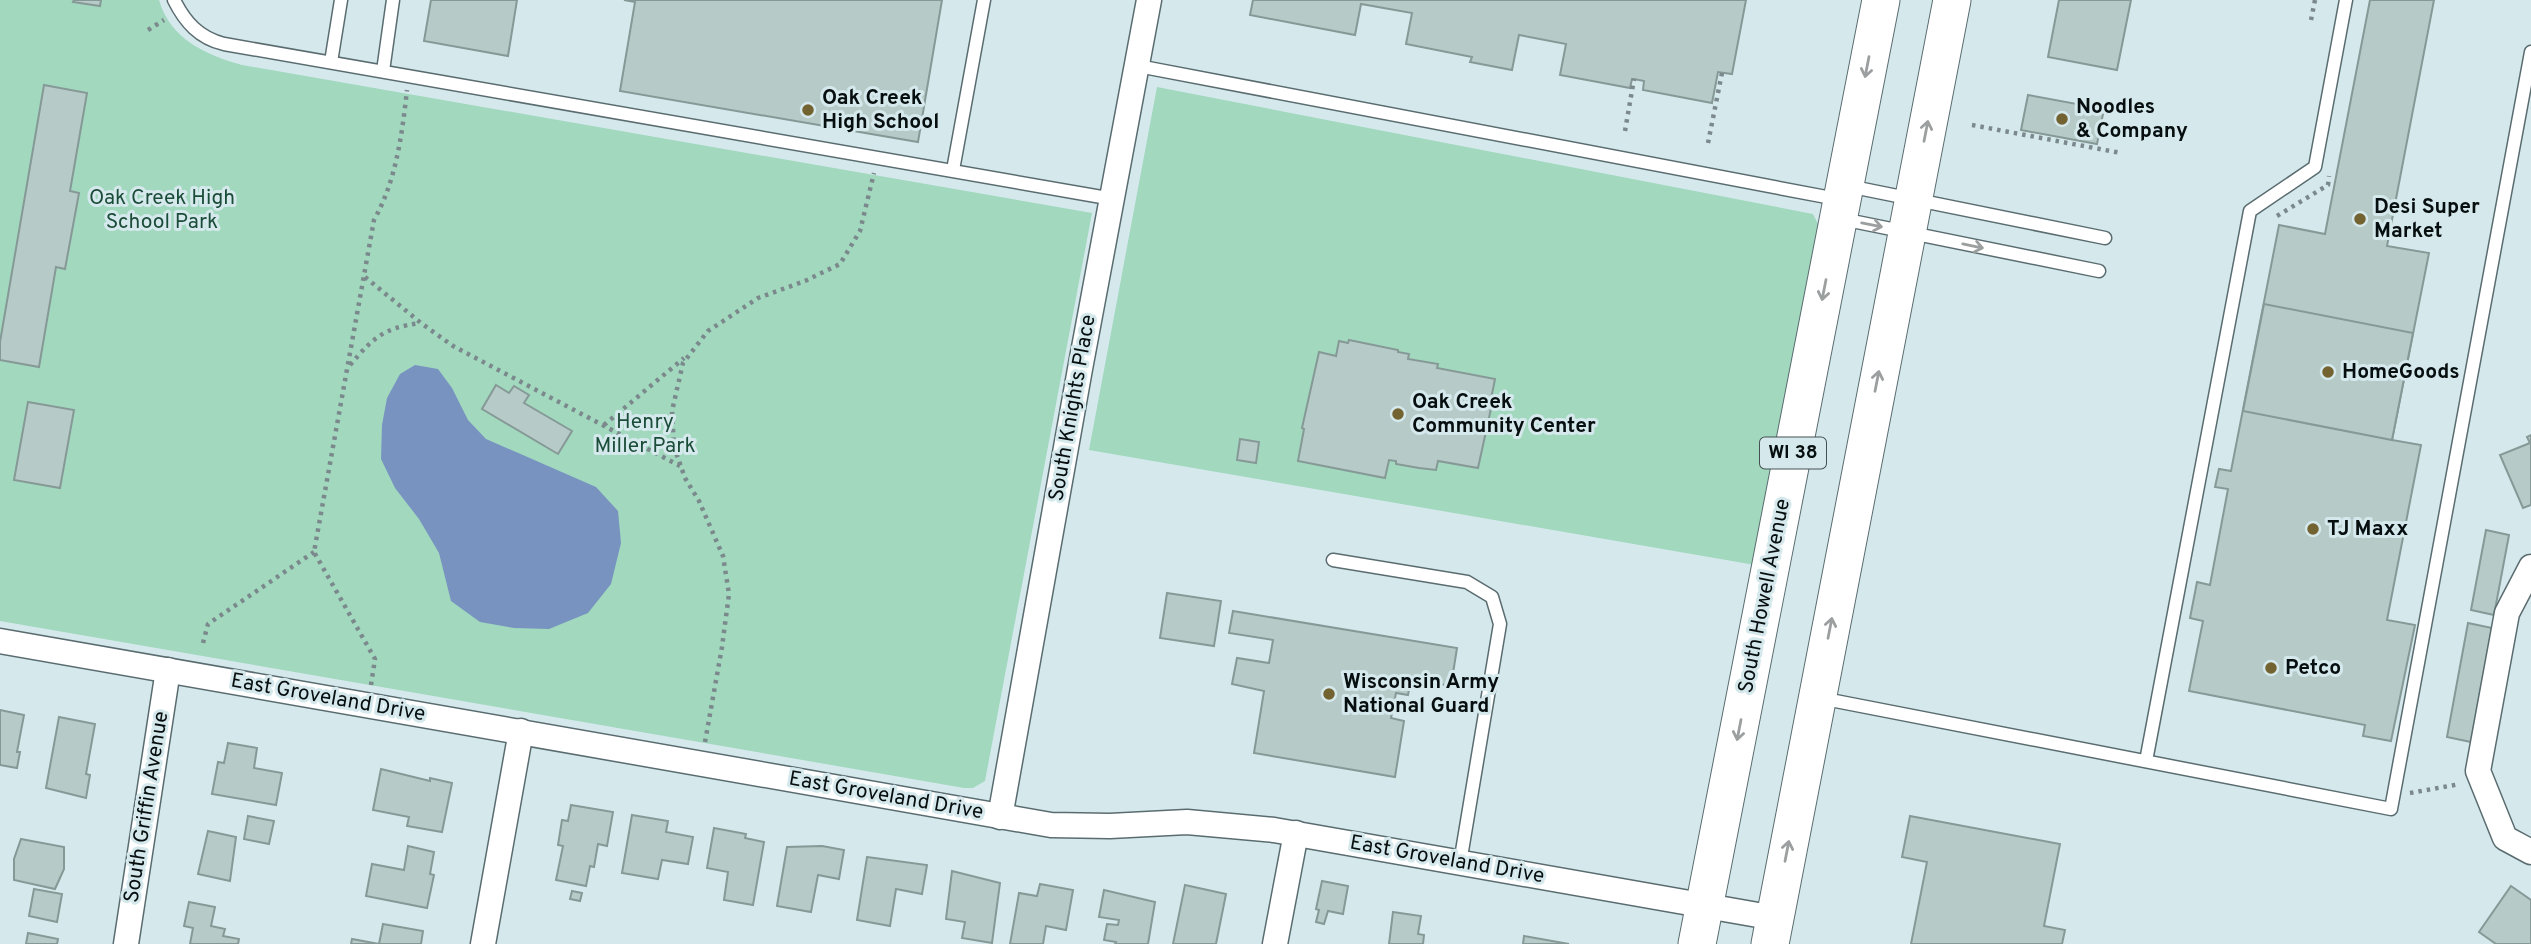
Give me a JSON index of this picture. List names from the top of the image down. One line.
{"streets":{"main road":["WI 38","South Howell Avenue"],"street":["South Knights Place","East Groveland Drive","South Griffin Avenue"]},"crossings":[["South Knights Place","East Groveland Drive"],["South Howell Avenue","East Groveland Drive"],["East Groveland Drive","South Griffin Avenue"]],"parks":["Oak Creek High School Park","Henry Miller Park"],"places":["Oak Creek High School","Noodles & Company","Desi Super Market","HomeGoods","Oak Creek Community Center","TJ Maxx","Petco","Wisconsin Army National Guard"]}
